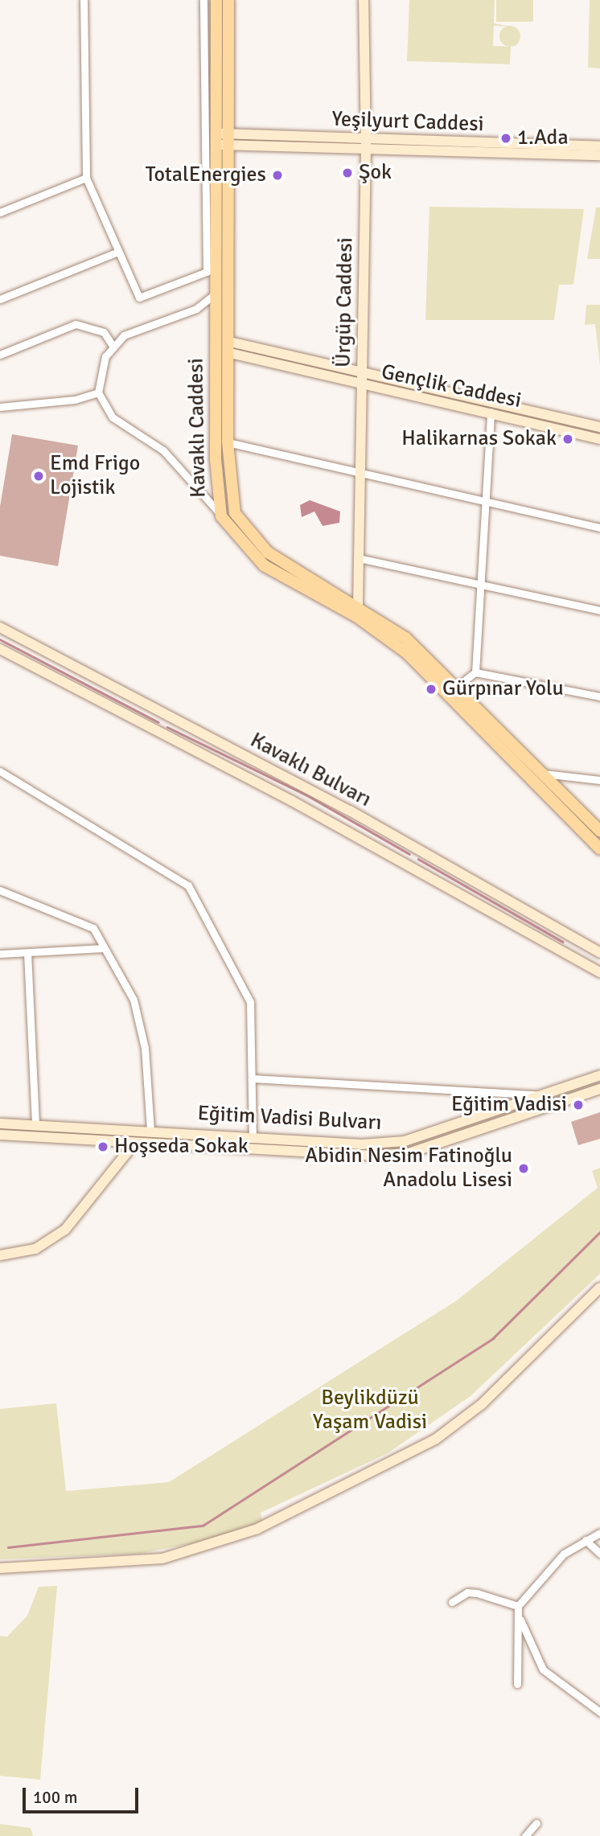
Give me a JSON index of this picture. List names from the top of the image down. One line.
{"streets":{"main road":["Yeşilyurt Caddesi","Ürgüp Caddesi","Gençlik Caddesi","Kavaklı Caddesi","Kavaklı Bulvarı","Eğitim Vadisi Bulvarı"]},"crossings":[["Yeşilyurt Caddesi","Ürgüp Caddesi"],["Yeşilyurt Caddesi","Kavaklı Caddesi"],["Ürgüp Caddesi","Gençlik Caddesi"],["Ürgüp Caddesi","Kavaklı Caddesi"],["Gençlik Caddesi","Kavaklı Caddesi"]],"parks":["Beylikdüzü Yaşam Vadisi"],"places":["1.Ada","Şok","TotalEnergies","Halikarnas Sokak","Emd Frigo Lojistik","Gürpınar Yolu","Eğitim Vadisi","Hoşseda Sokak","Abidin Nesim Fatinoğlu Anadolu Lisesi"],"scale_bar":"100 m"}
